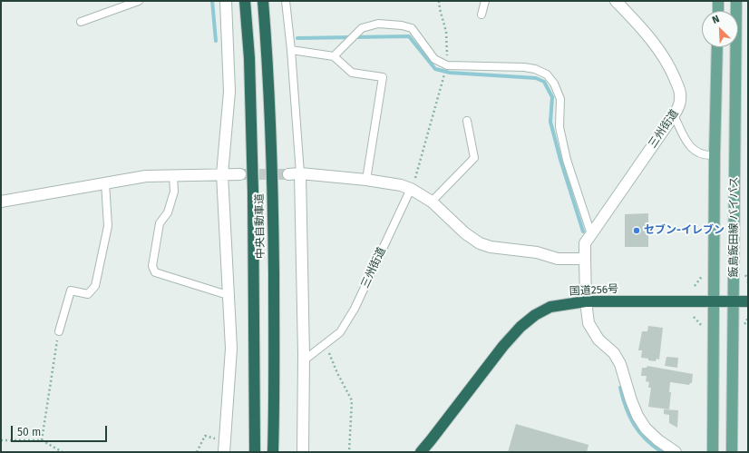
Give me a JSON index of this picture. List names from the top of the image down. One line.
{"streets":{"highway":["中央自動車道","国道256号"],"main road":["飯島飯田線 バイパス"],"street":["三州街道"]},"crossings":[["三州街道","国道256号"],["飯島飯田線 バイパス","国道256号"]],"places":["セブン-イレブン"],"scale_bar":"50 m","north":"top left"}
